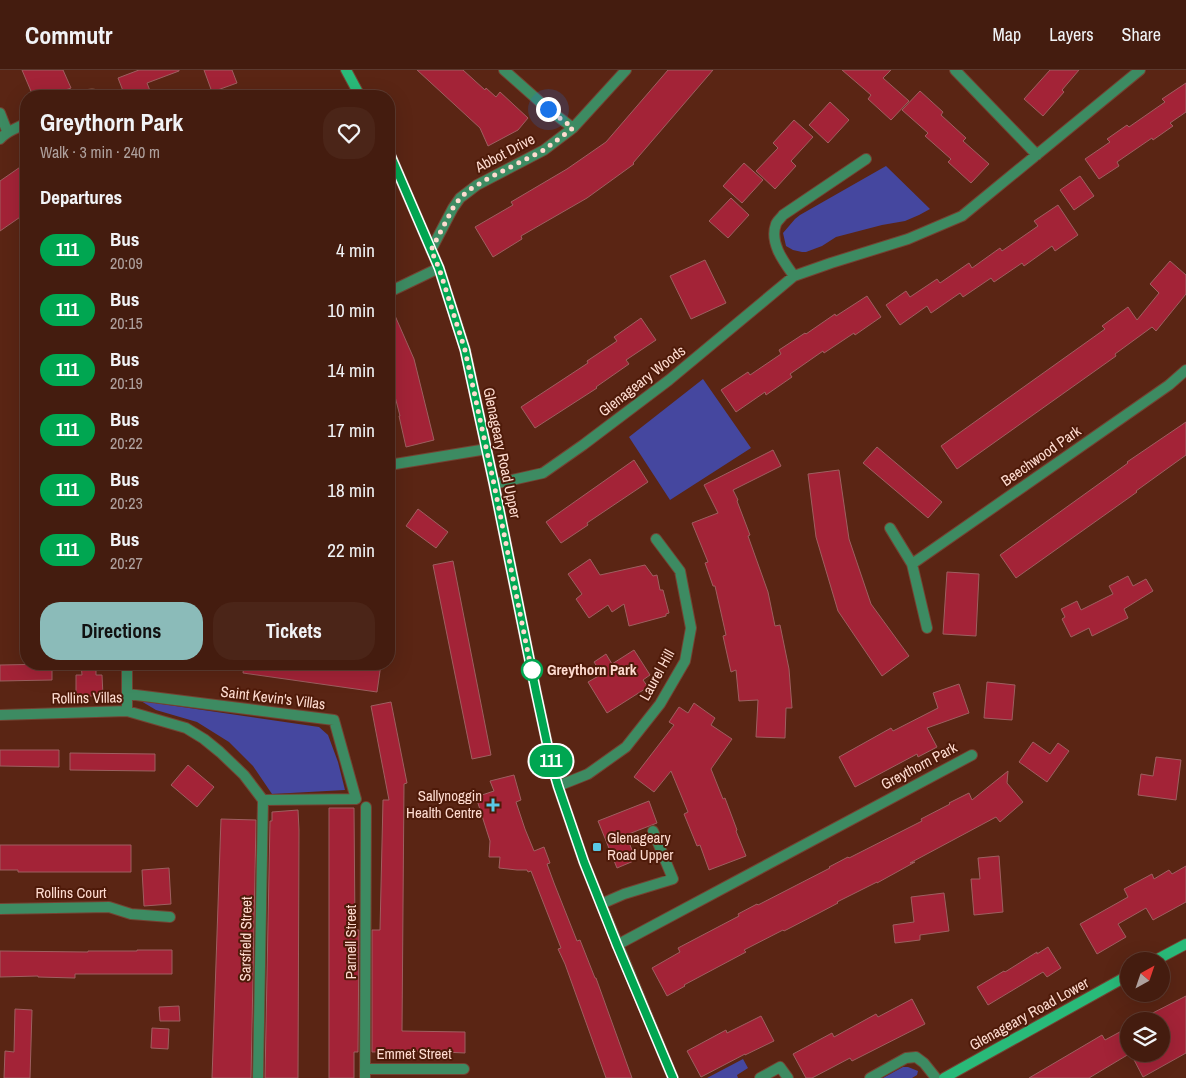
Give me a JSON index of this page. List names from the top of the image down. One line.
{"streets":{"main road":["Glenageary Road Upper","Glenageary Road Lower"],"street":["Abbot Drive","Glenageary Woods","Beechwood Park","Laurel Hill","Rollins Villas","Saint Kevin's Villas","Greythorn Park","Rollins Court","Sarsfield Street","Parnell Street","Emmet Street"]},"crossings":[["Abbot Drive","Glenageary Road Upper"],["Glenageary Woods","Glenageary Road Upper"],["Glenageary Road Upper","Laurel Hill"],["Glenageary Road Upper","Greythorn Park"],["Rollins Villas","Saint Kevin's Villas"],["Rollins Villas","Sarsfield Street"],["Saint Kevin's Villas","Sarsfield Street"],["Parnell Street","Emmet Street"]],"places":{"other":["Greythorn Park"],"health":["Sallynoggin Health Centre"],"transit":["Glenageary Road Upper"]},"lines":["bus line 111"],"north":"top right","page":{"header":"Commutr","nav":["Map","Layers","Share"],"on_map":"111","heading":[["Greythorn Park","Walk · 3 min · 240 m"],"Departures"],"list":[{"mark":"111","name":"Bus","note":"20:09","value":"4 min"},{"mark":"111","name":"Bus","note":"20:15","value":"10 min"},{"mark":"111","name":"Bus","note":"20:19","value":"14 min"},{"mark":"111","name":"Bus","note":"20:22","value":"17 min"},{"mark":"111","name":"Bus","note":"20:23","value":"18 min"},{"mark":"111","name":"Bus","note":"20:27","value":"22 min"}],"buttons":["Directions","Tickets"]}}
